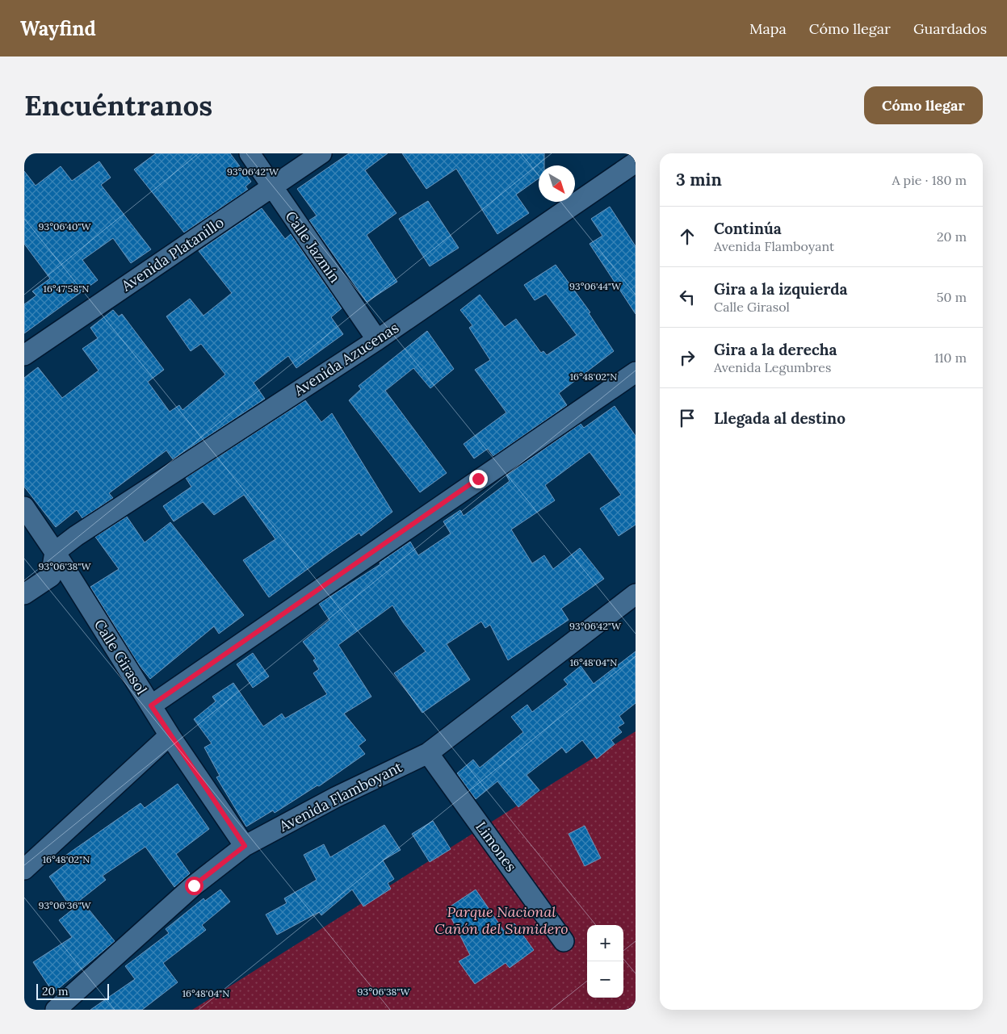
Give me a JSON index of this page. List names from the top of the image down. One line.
{"streets":{"street":["Calle Jazmín","Avenida Platanillo","Avenida Azucenas","Calle Girasol","Avenida Flamboyant","Limones"]},"crossings":[["Calle Jazmín","Avenida Platanillo"],["Calle Jazmín","Avenida Azucenas"],["Avenida Azucenas","Calle Girasol"],["Calle Girasol","Avenida Flamboyant"],["Avenida Flamboyant","Limones"]],"parks":["Parque Nacional Cañón del Sumidero"],"scale_bar":"20 m","north":"bottom right","page":{"header":"Wayfind","nav":["Mapa","Cómo llegar","Guardados"],"buttons":"Cómo llegar","title":"Encuéntranos","heading":["3 min","A pie · 180 m"],"list":[["Continúa","Avenida Flamboyant","20 m"],["Gira a la izquierda","Calle Girasol","50 m"],["Gira a la derecha","Avenida Legumbres","110 m"],"Llegada al destino"],"map_buttons":["+","−"],"scale":"20 m"},"coordinates":["93°06'42\"W","93°06'40\"W","93°06'44\"W","16°47'58\"N","16°48'02\"N","93°06'38\"W","16°48'04\"N","93°06'36\"W"]}
